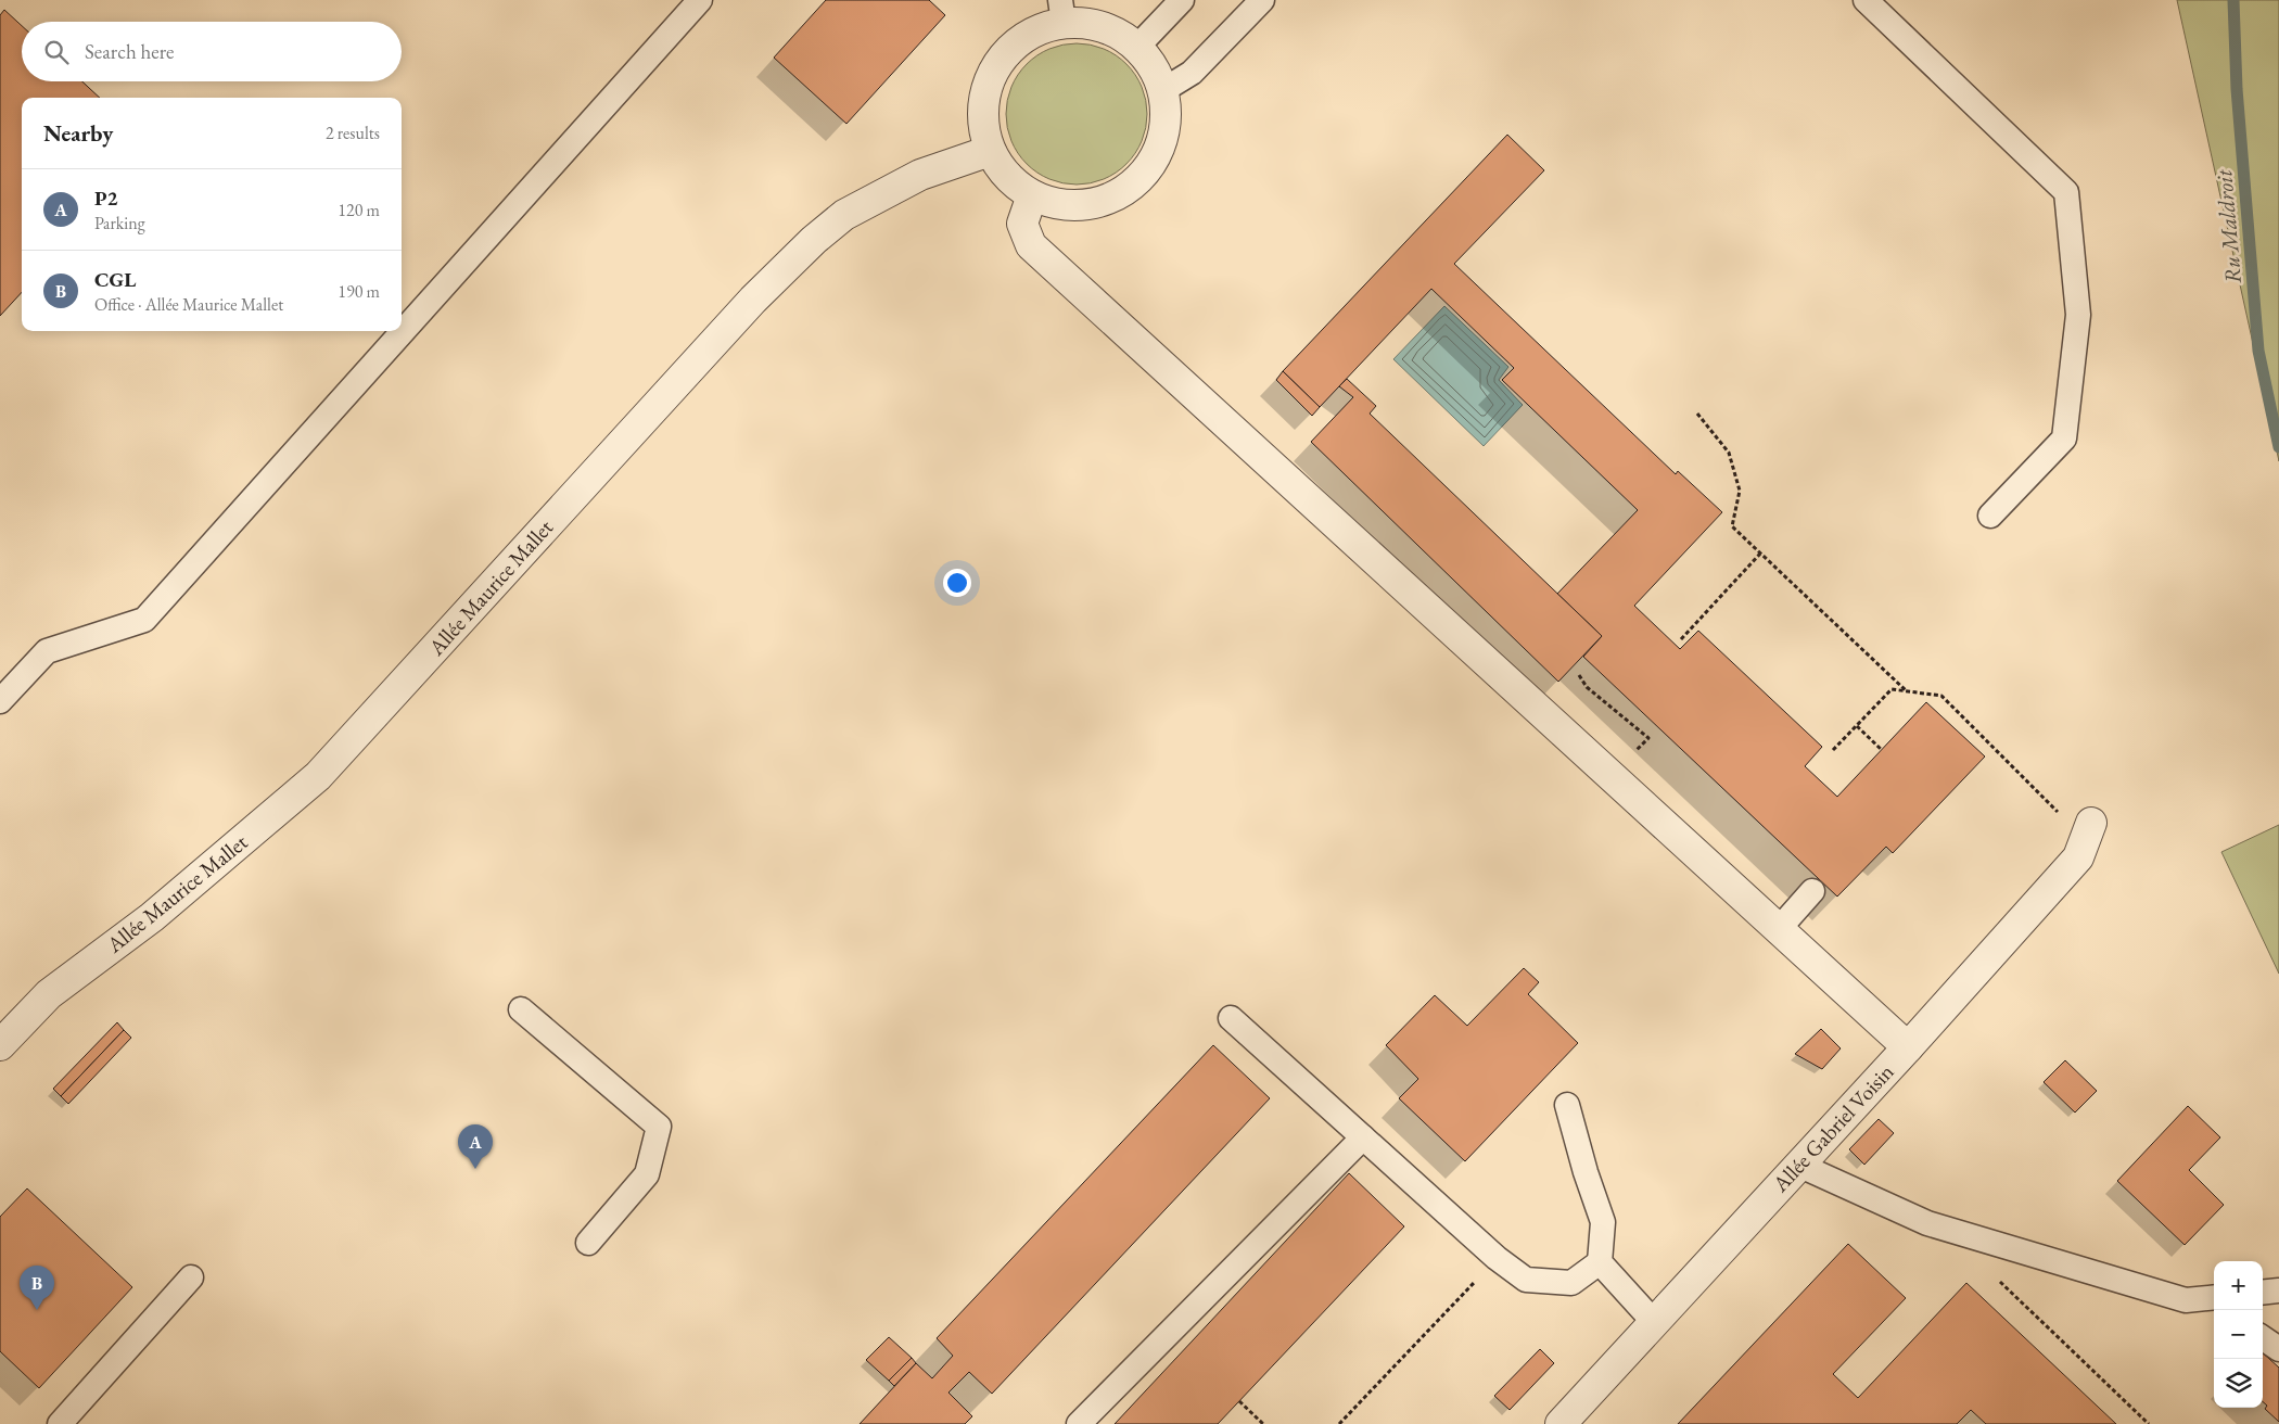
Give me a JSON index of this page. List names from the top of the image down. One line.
{"streets":{"street":["Allée Maurice Mallet","Allée Gabriel Voisin"]},"water":["Ru Maldroit"],"page":{"search":"Search here","heading":["Nearby","2 results"],"list":[{"mark":"A","name":"P2","note":"Parking","value":"120 m"},{"mark":"B","name":"CGL","note":"Office · Allée Maurice Mallet","value":"190 m"}],"pins":["A","B"],"map_buttons":["+","−"]}}
